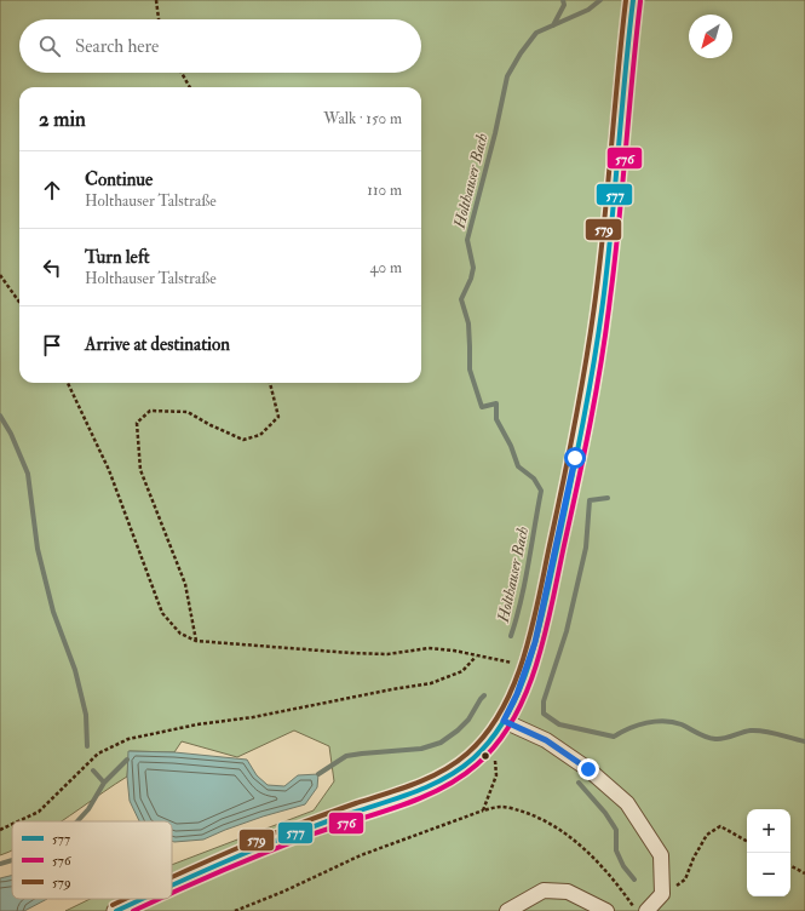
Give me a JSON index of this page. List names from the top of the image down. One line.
{"water":["Holthauser Bach"],"lines":["transit line 577","transit line 579","transit line 576"],"legend":["577","576","579"],"north":"bottom left","page":{"search":"Search here","heading":["2 min","Walk · 150 m"],"list":[["Continue","Holthauser Talstraße","110 m"],["Turn left","Holthauser Talstraße","40 m"],"Arrive at destination"],"map_buttons":["+","−"]}}
